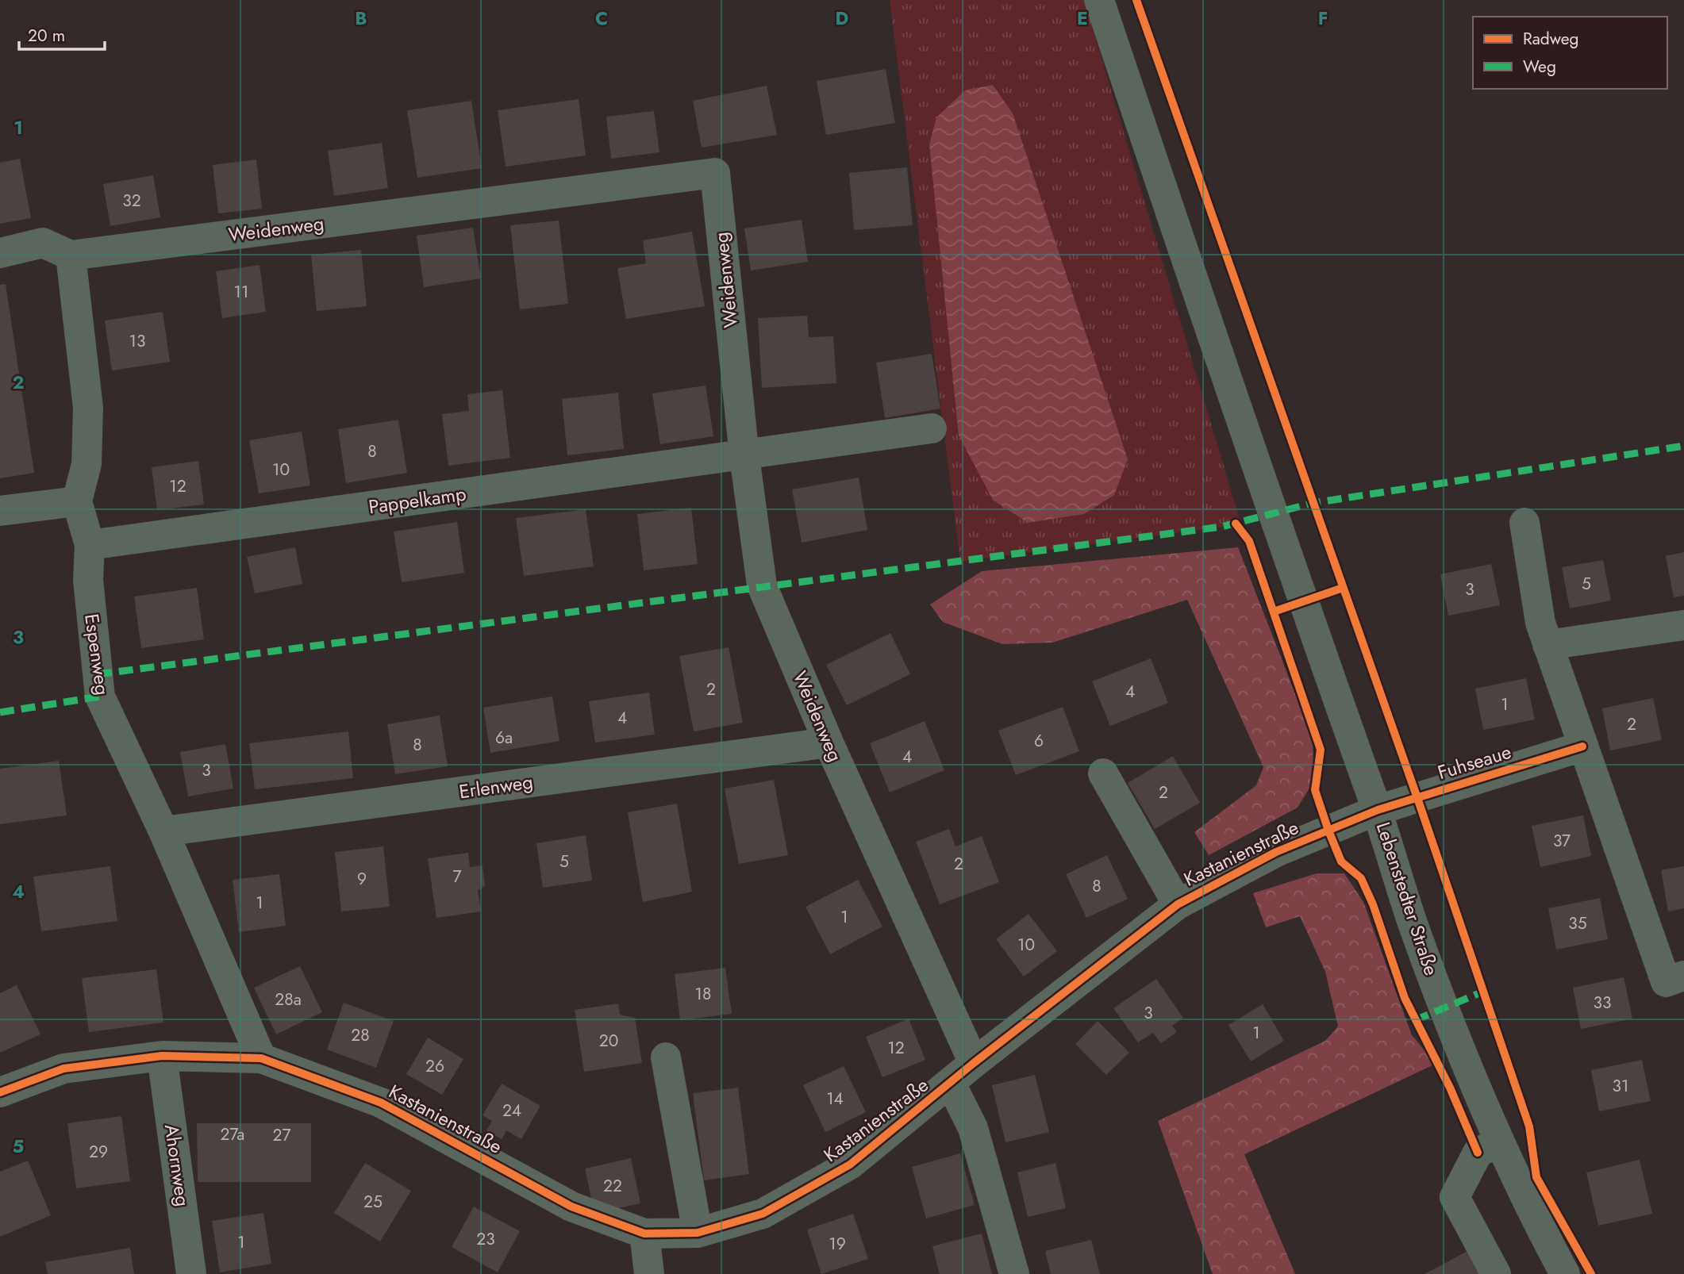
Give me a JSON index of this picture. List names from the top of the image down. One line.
{"streets":{"street":["Weidenweg","Pappelkamp","Espenweg","Fuhseaue","Erlenweg","Kastanienstraße","Lebenstedter Straße","Ahornweg"]},"crossings":[["Weidenweg","Pappelkamp"],["Weidenweg","Erlenweg"],["Weidenweg","Kastanienstraße"],["Pappelkamp","Espenweg"],["Espenweg","Erlenweg"],["Espenweg","Kastanienstraße"],["Fuhseaue","Kastanienstraße"],["Fuhseaue","Lebenstedter Straße"],["Kastanienstraße","Lebenstedter Straße"],["Kastanienstraße","Ahornweg"]],"house_numbers":["32","11","13","8","10","12","5","3","2","4","1","4","2","6a","6","8","4","3","2","37","5","2","7","9","8","1","1","35","10","18","28a","33","3","1","28","20","12","26","31","14","24","27a","27","29","22","25","23","1","19"],"legend":["Radweg","Weg"],"scale_bar":"20 m","grid":{"columns":["B","C","D","E","F"],"rows":["1","2","3","4","5"]}}
